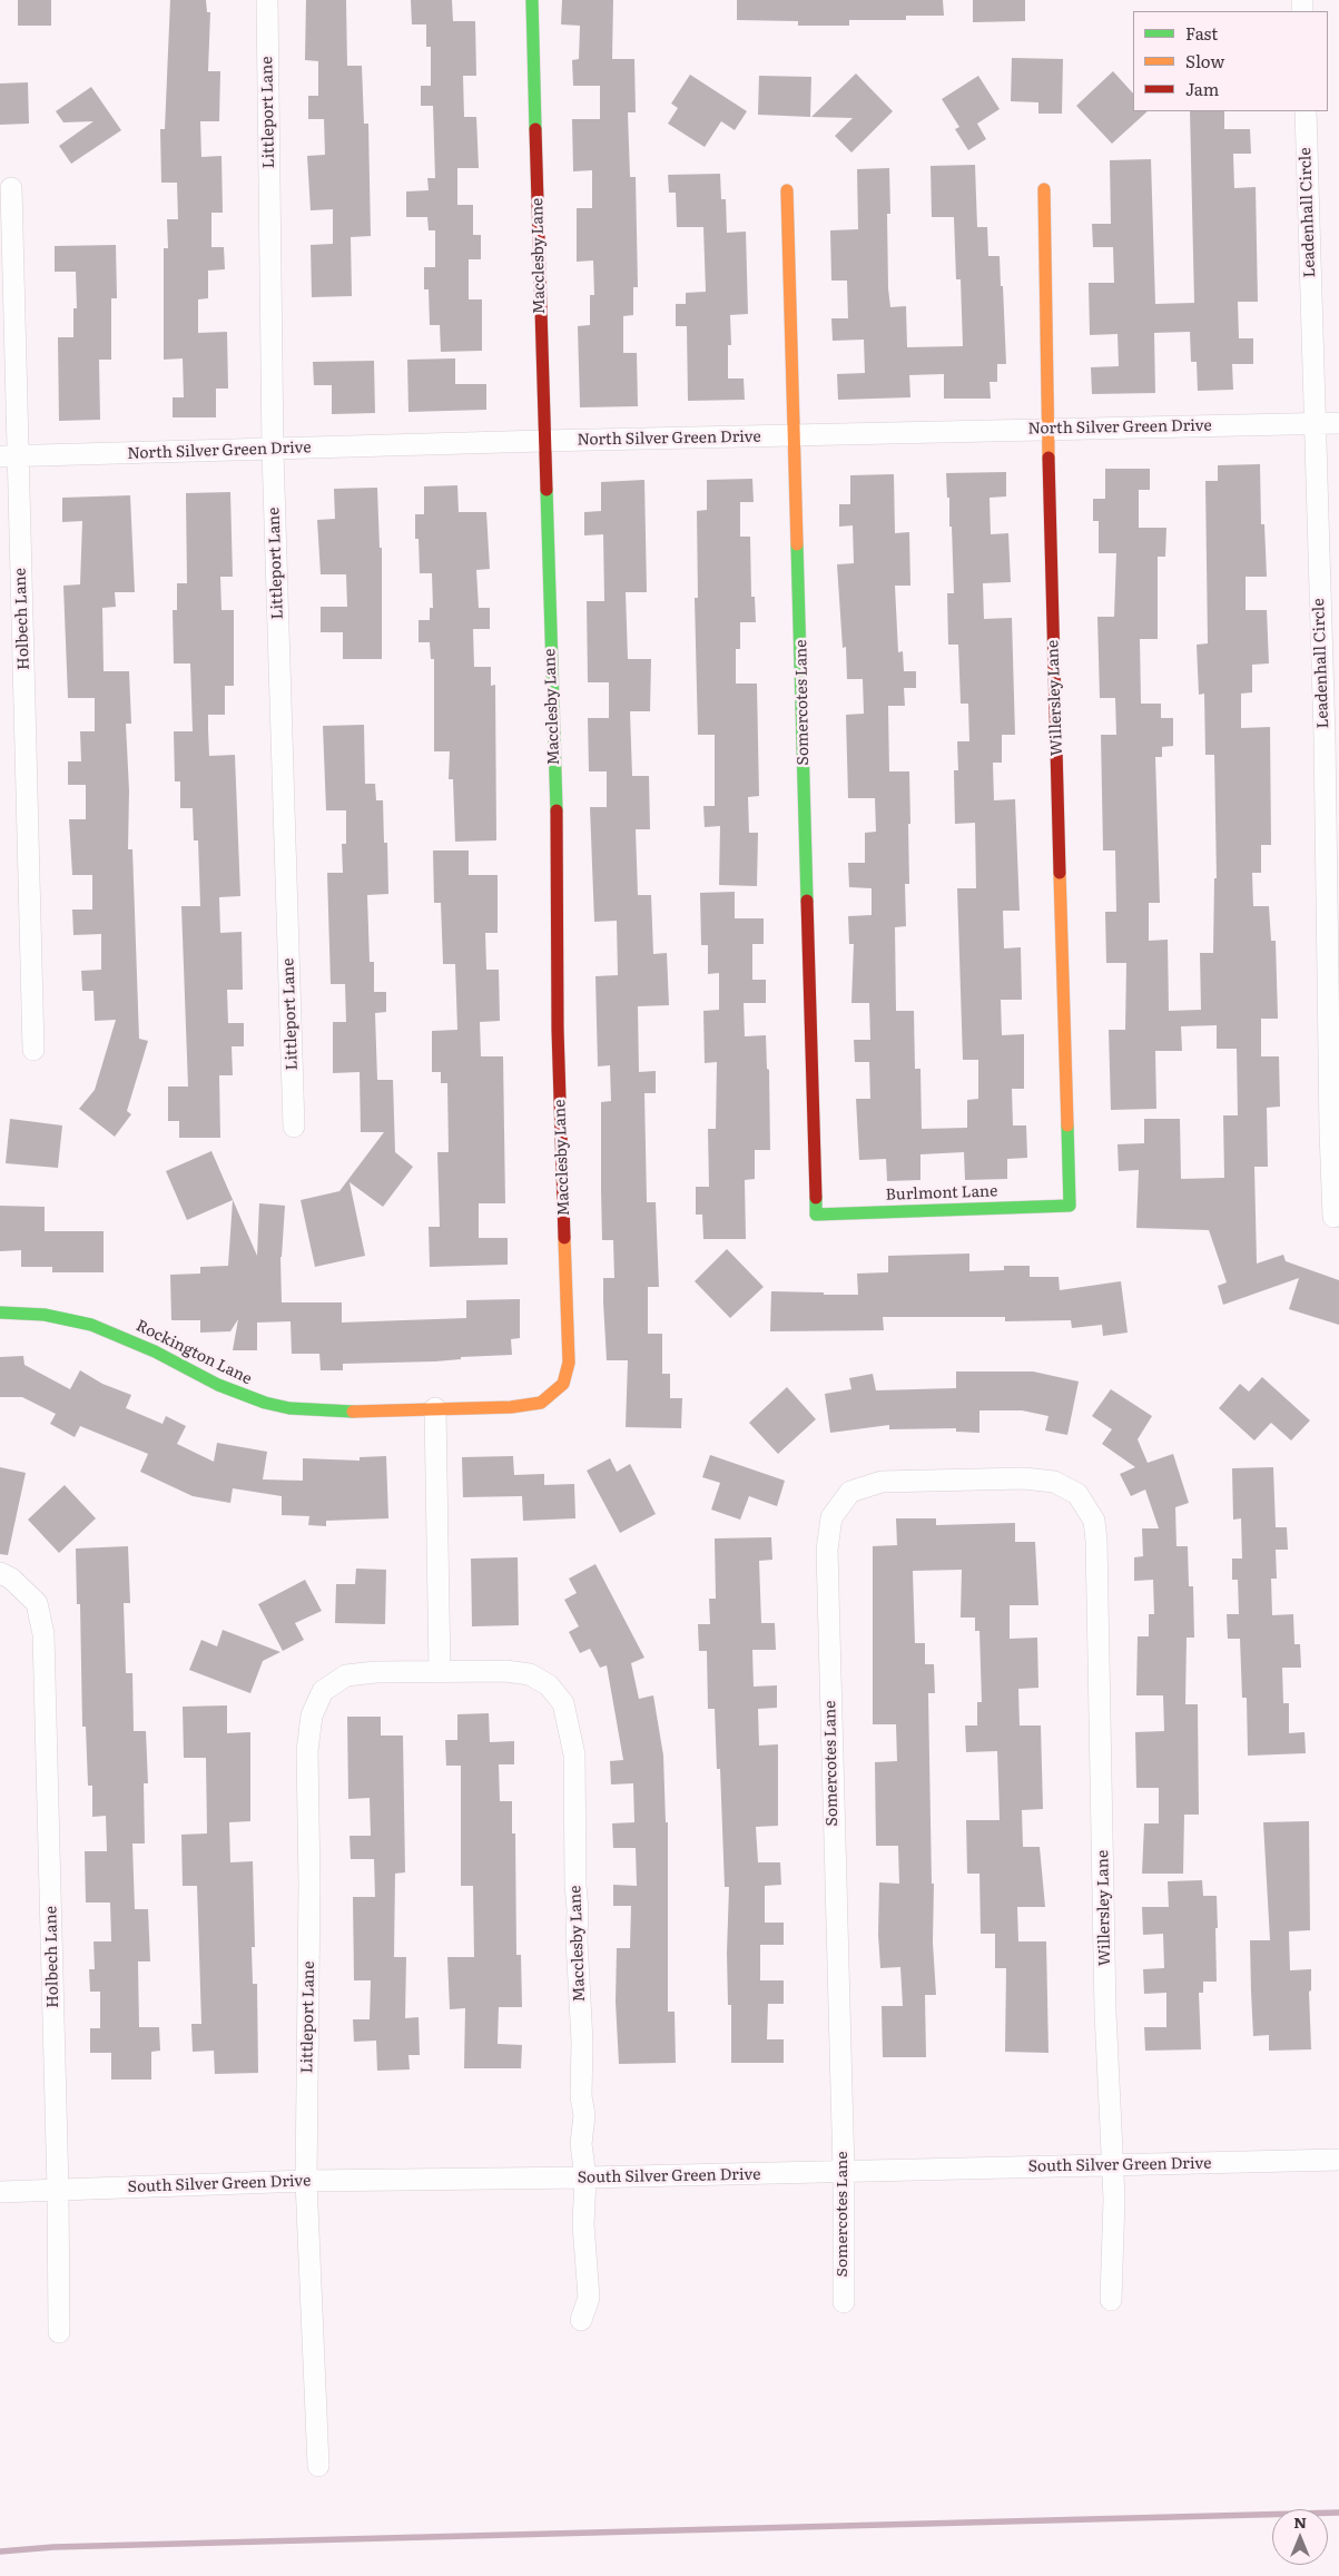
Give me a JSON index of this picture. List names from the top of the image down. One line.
{"streets":{"street":["Littleport Lane","Leadenhall Circle","Macclesby Lane","North Silver Green Drive","Holbech Lane","Willersley Lane","Somercotes Lane","Burlmont Lane","Rockington Lane","South Silver Green Drive"]},"crossings":[["Littleport Lane","Macclesby Lane"],["Littleport Lane","North Silver Green Drive"],["Littleport Lane","South Silver Green Drive"],["Leadenhall Circle","North Silver Green Drive"],["Macclesby Lane","North Silver Green Drive"],["Macclesby Lane","Rockington Lane"],["Macclesby Lane","South Silver Green Drive"],["North Silver Green Drive","Holbech Lane"],["North Silver Green Drive","Willersley Lane"],["North Silver Green Drive","Somercotes Lane"],["Holbech Lane","South Silver Green Drive"],["Willersley Lane","Somercotes Lane"],["Willersley Lane","Burlmont Lane"],["Willersley Lane","South Silver Green Drive"],["Somercotes Lane","Burlmont Lane"],["Somercotes Lane","South Silver Green Drive"]],"legend":["Fast","Slow","Jam"],"north":"top"}
